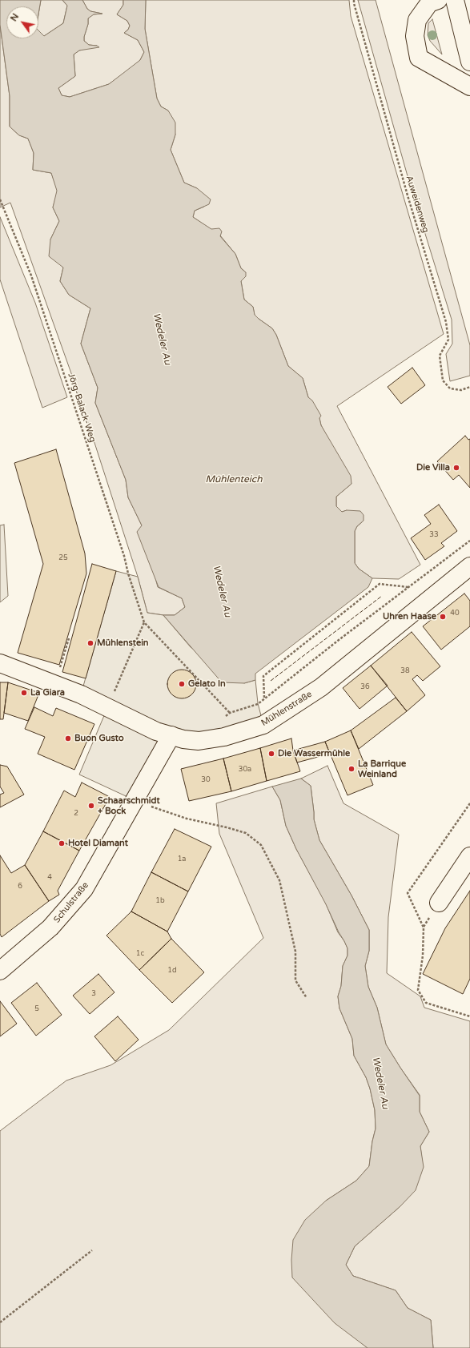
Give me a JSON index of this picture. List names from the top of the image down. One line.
{"streets":{"main road":["Mühlenstraße","Schulstraße"],"path":["Auweidenweg","Jörg-Balack-Weg"]},"crossings":[["Mühlenstraße","Schulstraße"]],"water":["Wedeler Au","Mühlenteich"],"places":["Die Villa","Uhren Haase","Mühlenstein","Gelato In","La Giara","Buon Gusto","Die Wassermühle","La Barrique Weinland","Schaarschmidt + Bock","Hotel Diamant"],"house_numbers":["33","25","40","38","36","30a","30","2","1a","4","6","1b","1c","1d","3","5"],"north":"top left"}
